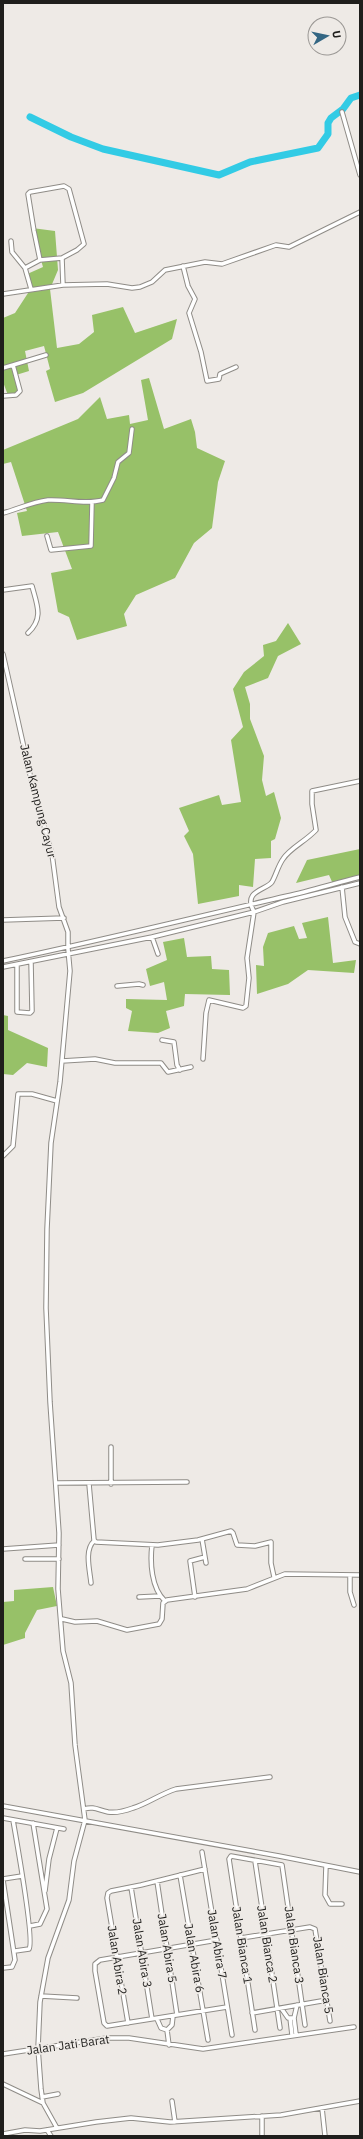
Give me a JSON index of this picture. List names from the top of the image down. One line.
{"streets":{"street":["Jalan Kampung Cayur","Jalan Abira 7","Jalan Bianca 2","Jalan Bianca 1","Jalan Bianca 3","Jalan Abira 5","Jalan Abira 3","Jalan Abira 6","Jalan Abira 2","Jalan Bianca 5","Jalan Jati Barat"]},"crossings":[["Jalan Bianca 2","Jalan Bianca 1"],["Jalan Bianca 2","Jalan Bianca 3"],["Jalan Bianca 1","Jalan Bianca 3"],["Jalan Bianca 3","Jalan Bianca 5"],["Jalan Abira 3","Jalan Abira 2"]],"north":"right"}
